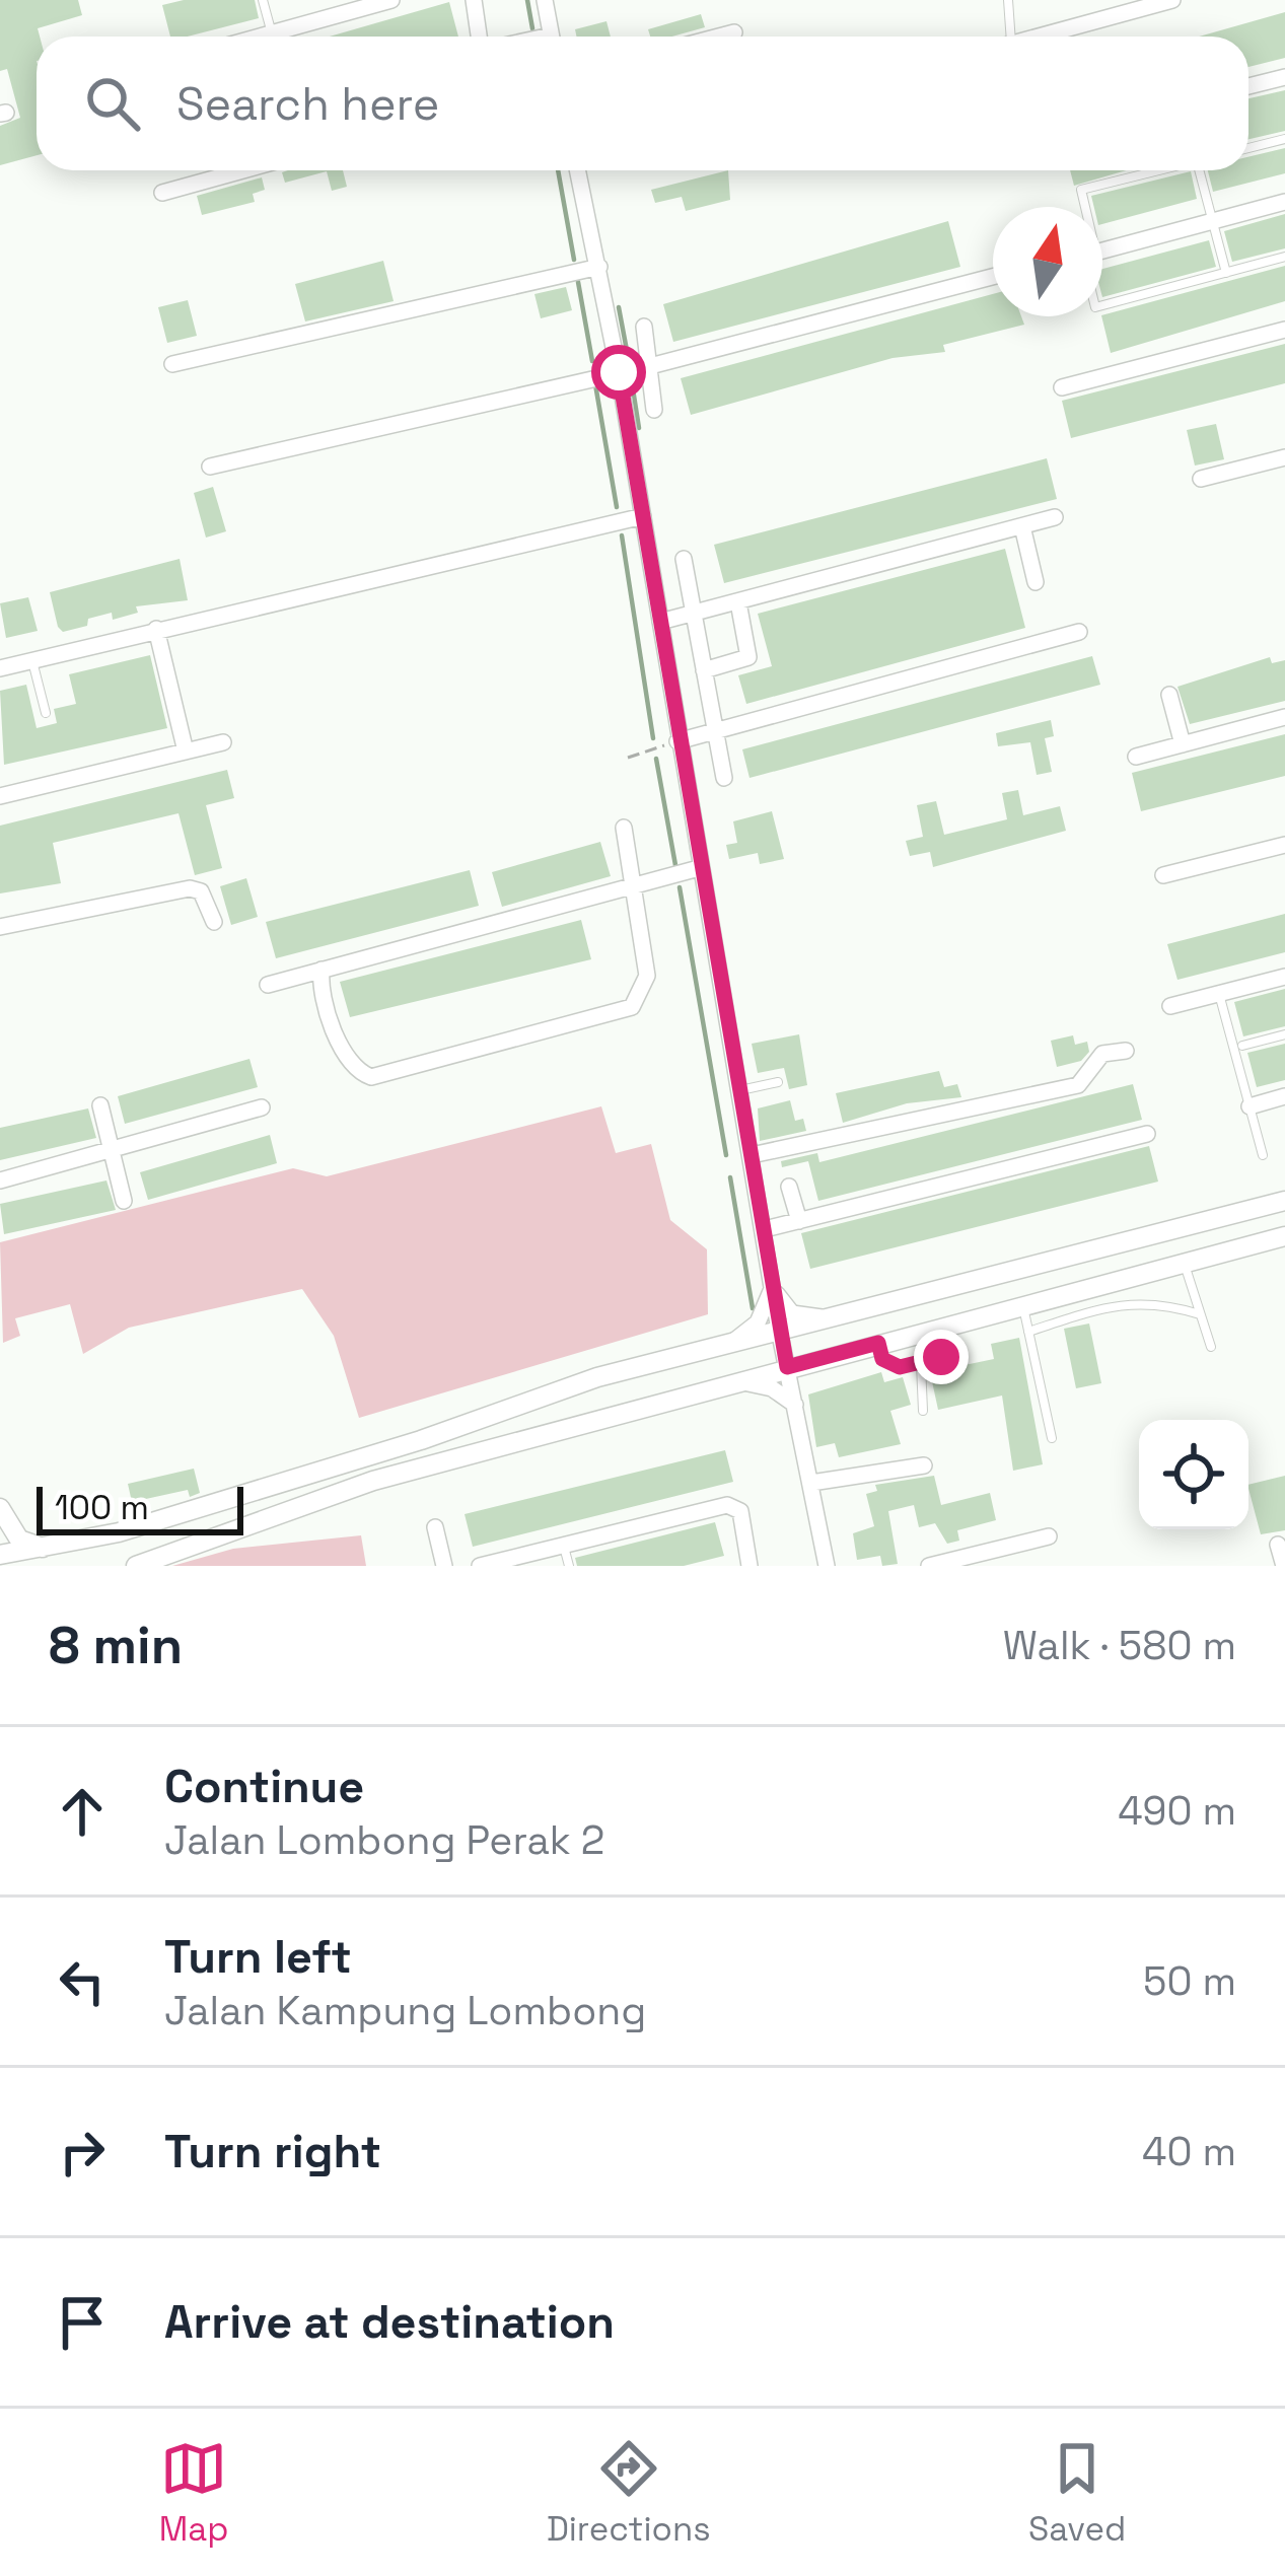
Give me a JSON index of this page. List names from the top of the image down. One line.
{"scale_bar":"100 m","north":"top","page":{"search":"Search here","scale":"100 m","heading":["8 min","Walk · 580 m"],"list":[["Continue","Jalan Lombong Perak 2","490 m"],["Turn left","Jalan Kampung Lombong","50 m"],["Turn right","40 m"],"Arrive at destination"],"nav":["Map","Directions","Saved"]}}
